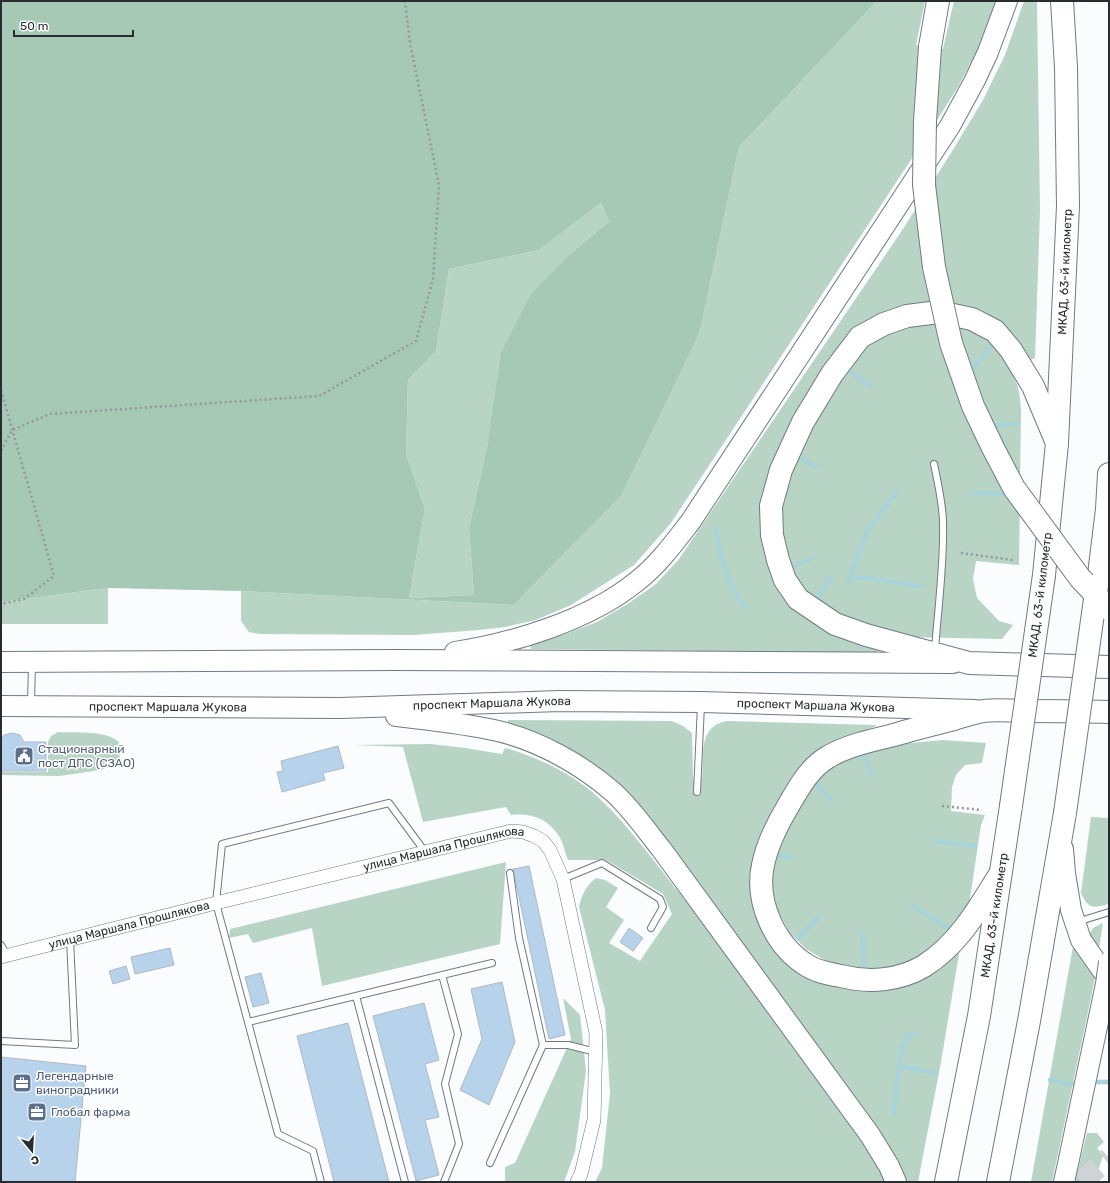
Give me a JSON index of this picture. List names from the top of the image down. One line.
{"streets":{"highway":["МКАД, 63-й километр"],"main road":["проспект Маршала Жукова"],"street":["улица Маршала Прошлякова"]},"places":{"public building":["Стационарный пост ДПС (СЗАО)"],"office":["Легендарные виноградники","Глобал фарма"]},"scale_bar":"50 m","north":"bottom"}
